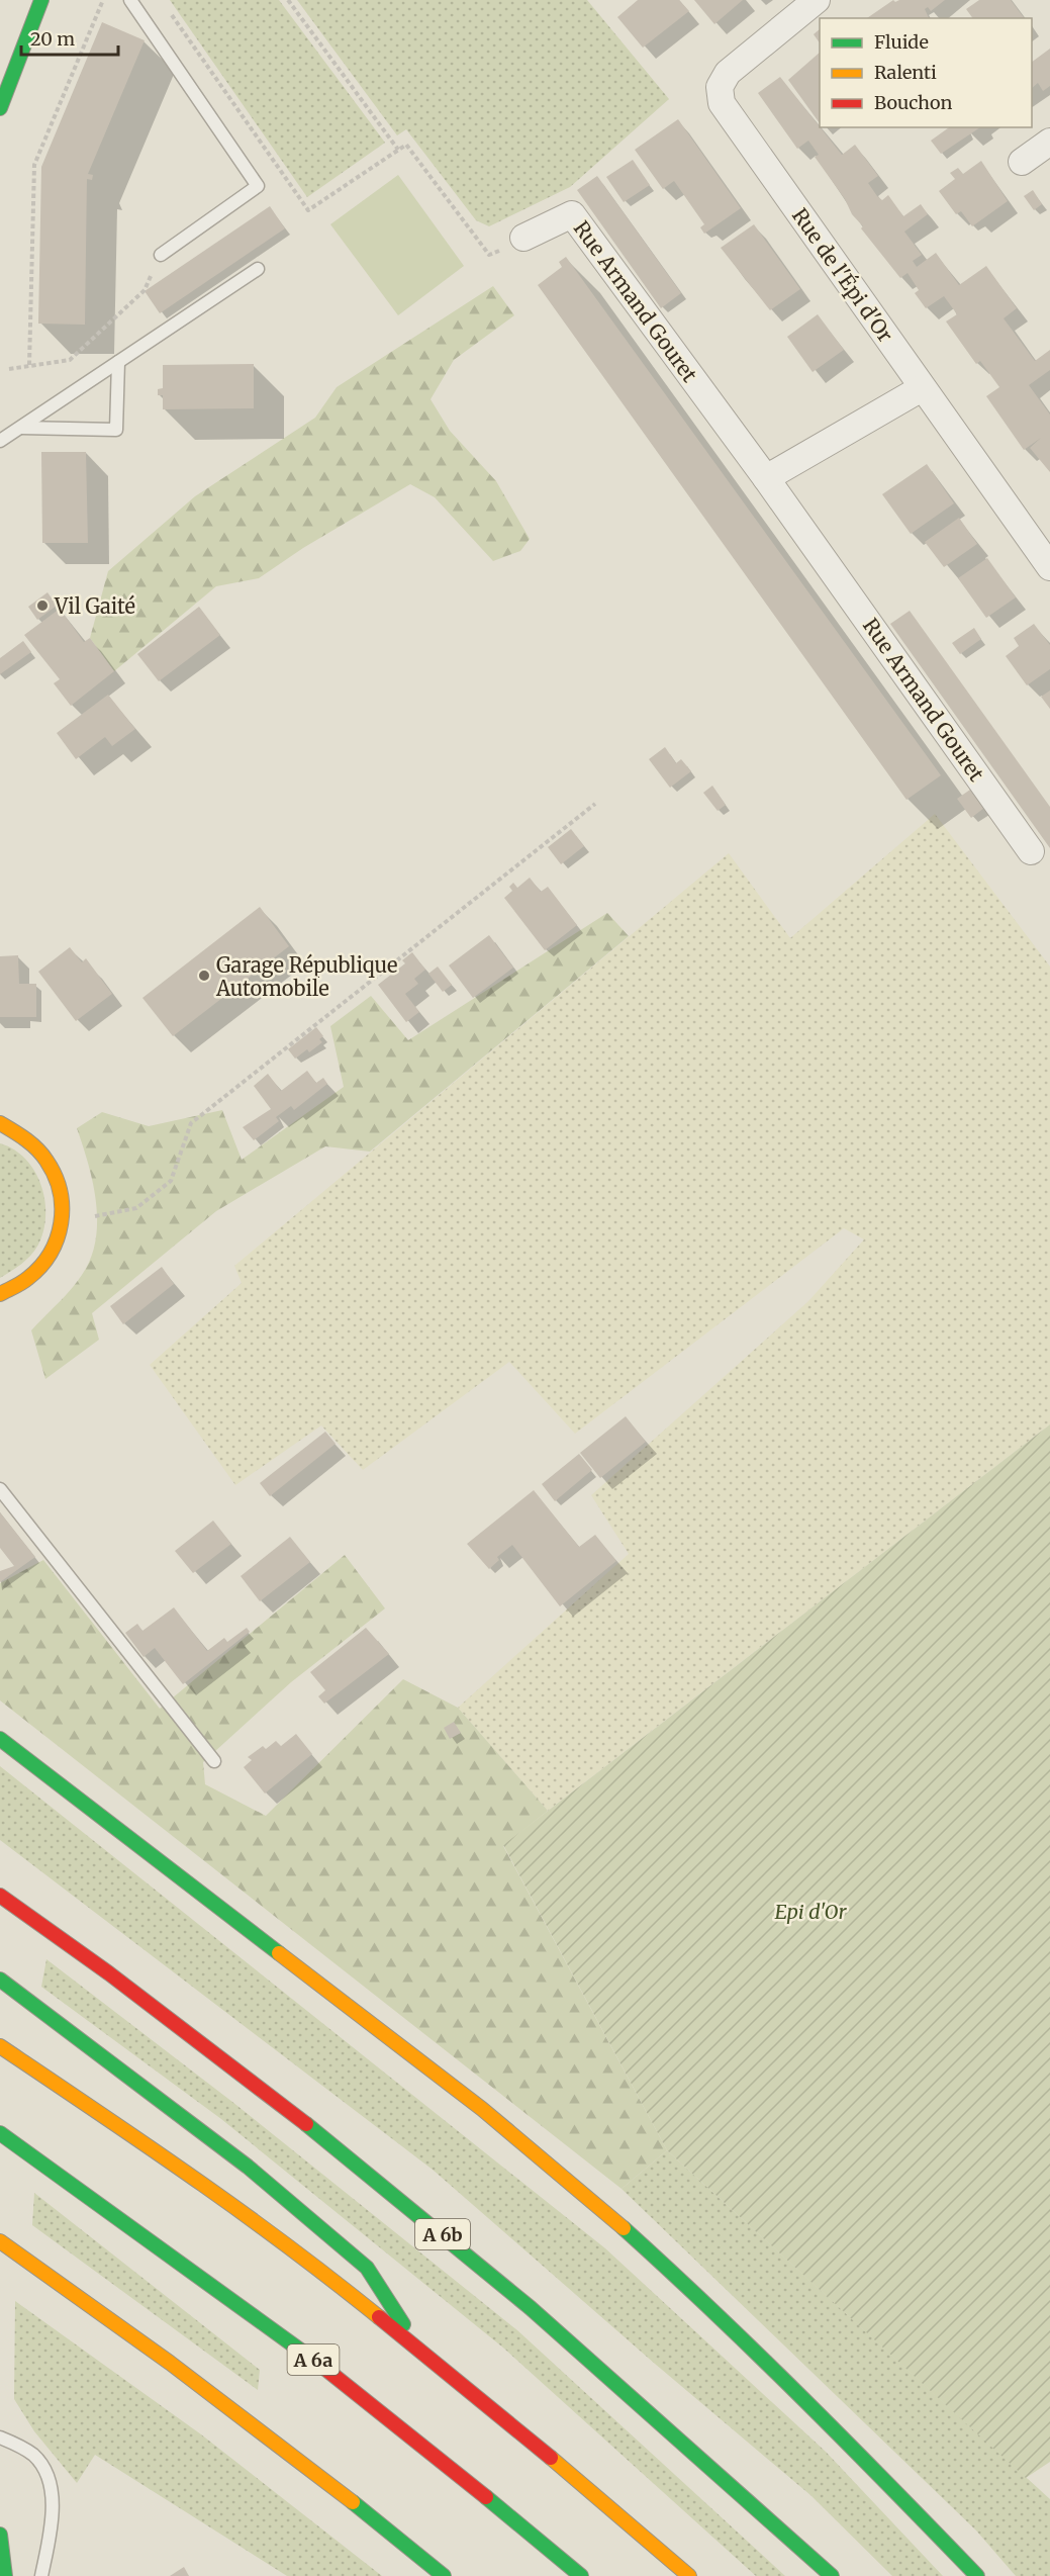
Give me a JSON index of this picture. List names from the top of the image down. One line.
{"streets":{"main road":["A 6b","A 6a"],"street":["Rue de l'Épi d'Or","Rue Armand Gouret"]},"parks":["Epi d'Or"],"places":["Vil Gaité","Garage République Automobile"],"legend":["Fluide","Ralenti","Bouchon"],"scale_bar":"20 m"}
